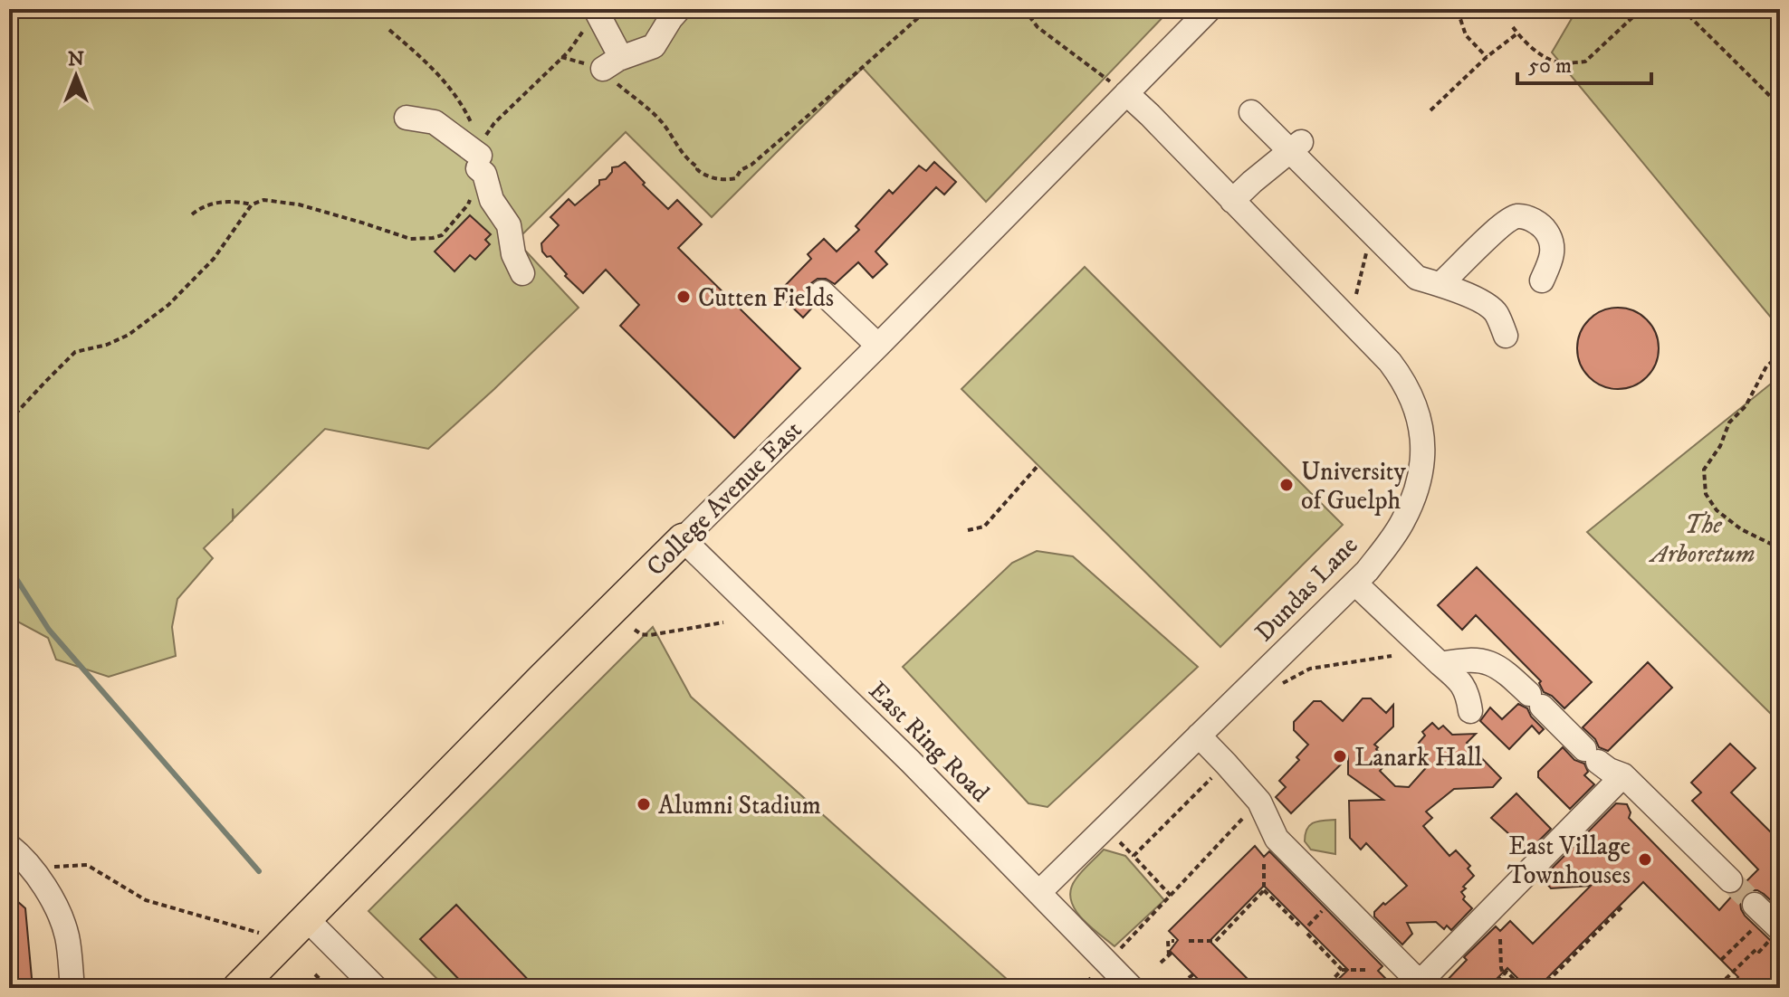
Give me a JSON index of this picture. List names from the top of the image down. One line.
{"streets":{"main road":["College Avenue East"],"street":["Dundas Lane","East Ring Road"]},"crossings":[["College Avenue East","Dundas Lane"],["College Avenue East","East Ring Road"],["Dundas Lane","East Ring Road"]],"parks":["The Arboretum"],"places":["Cutten Fields","University of Guelph","Lanark Hall","Alumni Stadium","East Village Townhouses"],"scale_bar":"50 m","north":"top"}
